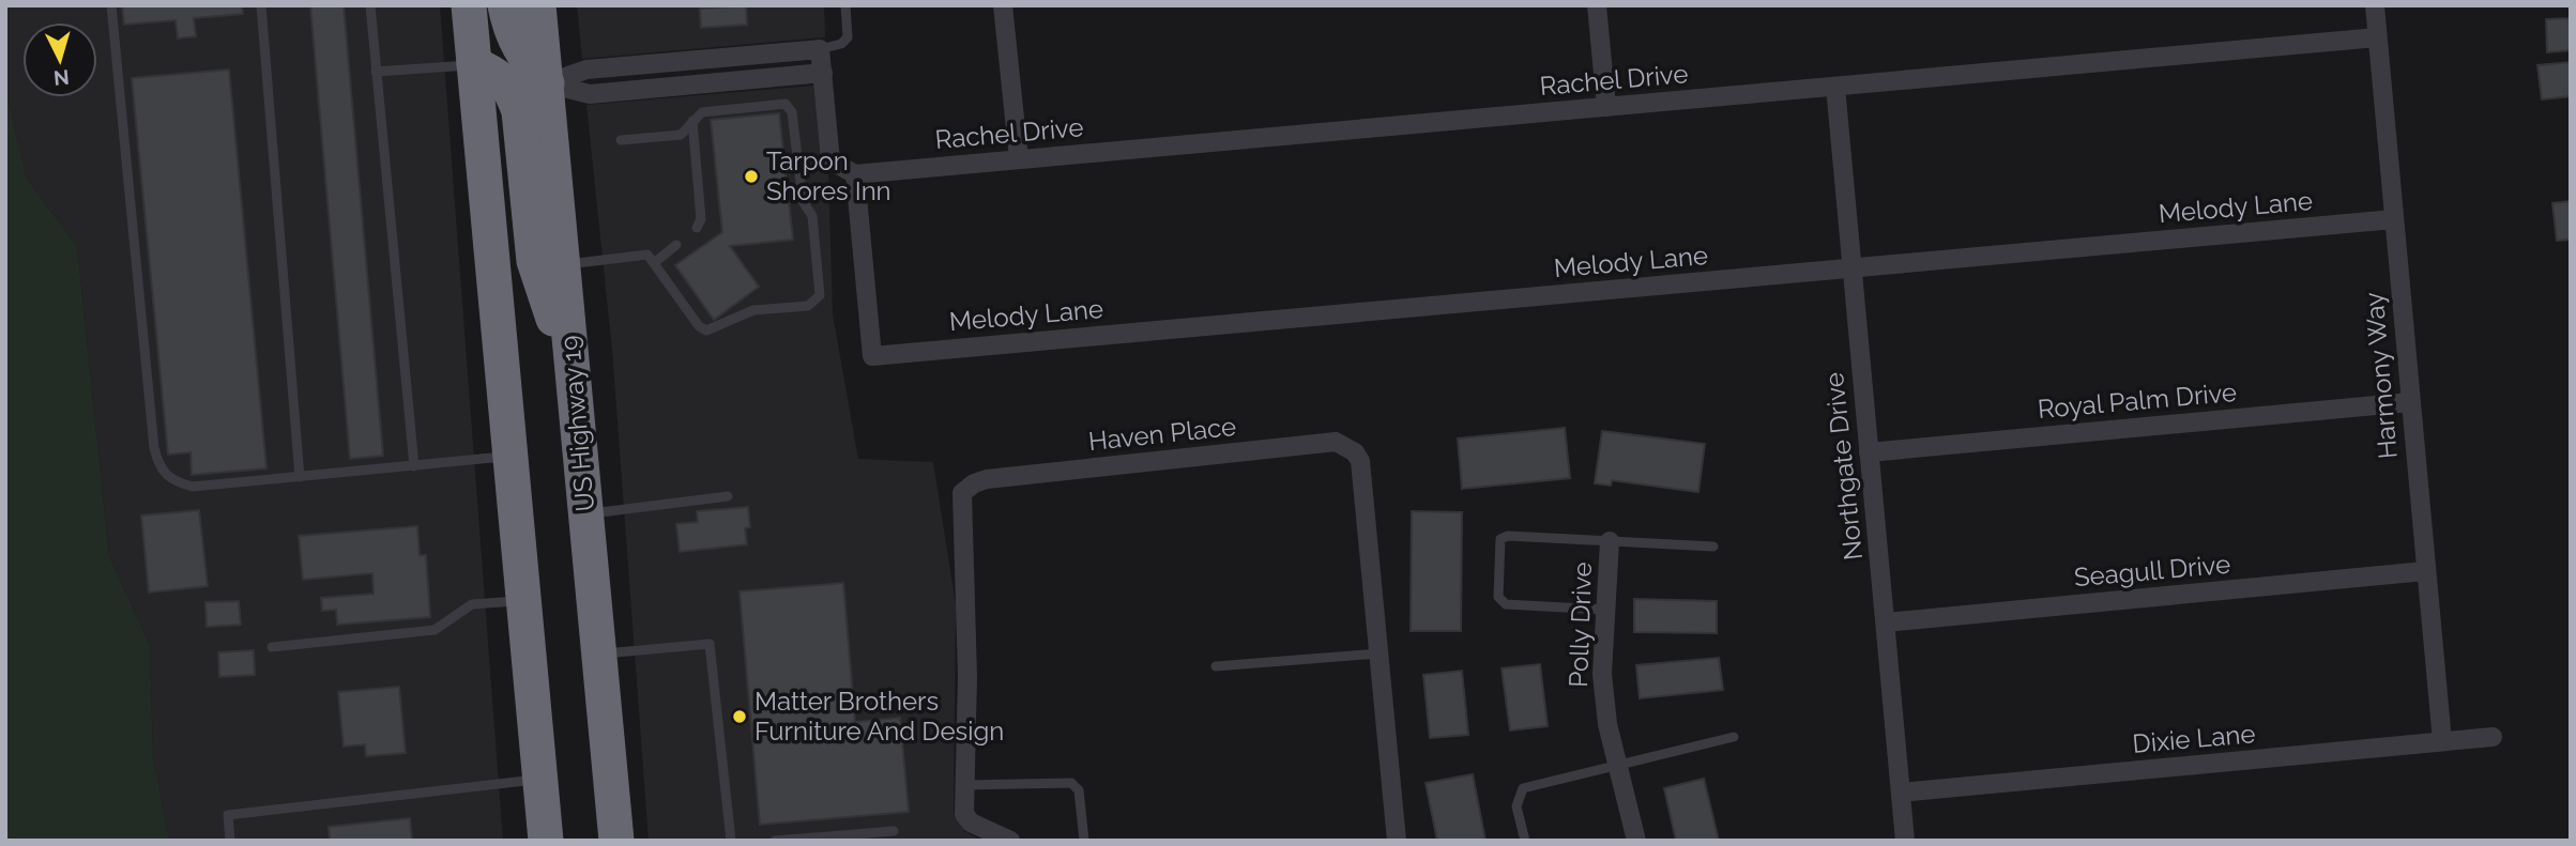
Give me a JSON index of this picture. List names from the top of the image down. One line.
{"streets":{"highway":["US Highway 19"],"street":["Rachel Drive","Melody Lane","Harmony Way","Royal Palm Drive","Haven Place","Northgate Drive","Seagull Drive","Polly Drive","Dixie Lane"]},"crossings":[["Rachel Drive","Melody Lane"],["Rachel Drive","Harmony Way"],["Rachel Drive","Northgate Drive"],["Melody Lane","Harmony Way"],["Melody Lane","Northgate Drive"],["Harmony Way","Royal Palm Drive"],["Harmony Way","Seagull Drive"],["Harmony Way","Dixie Lane"],["Royal Palm Drive","Northgate Drive"],["Northgate Drive","Seagull Drive"],["Northgate Drive","Dixie Lane"]],"places":["Tarpon Shores Inn","Matter Brothers Furniture And Design"],"north":"bottom"}
